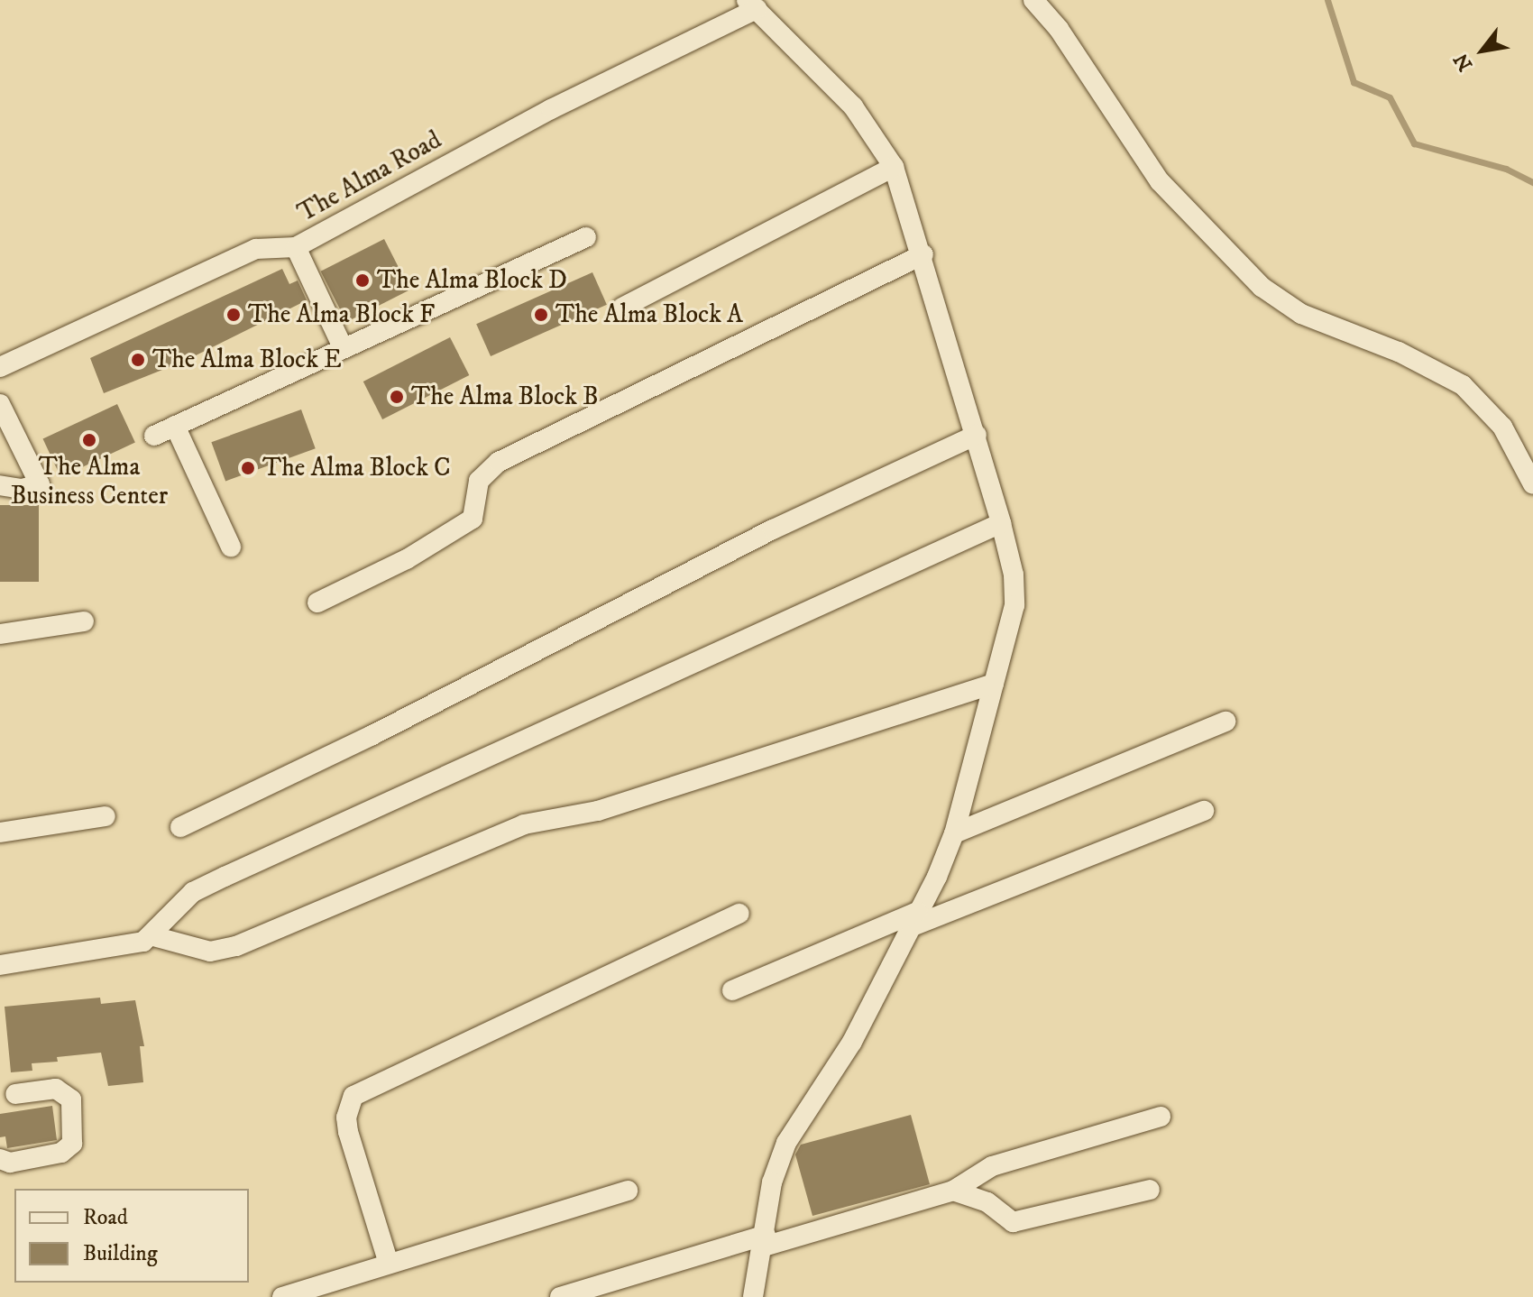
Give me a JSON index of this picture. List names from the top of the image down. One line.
{"streets":{"street":["The Alma Road"]},"places":["The Alma Block D","The Alma Block F","The Alma Block A","The Alma Block E","The Alma Block B","The Alma Business Center","The Alma Block C"],"legend":["Road","Building"],"north":"bottom left"}
